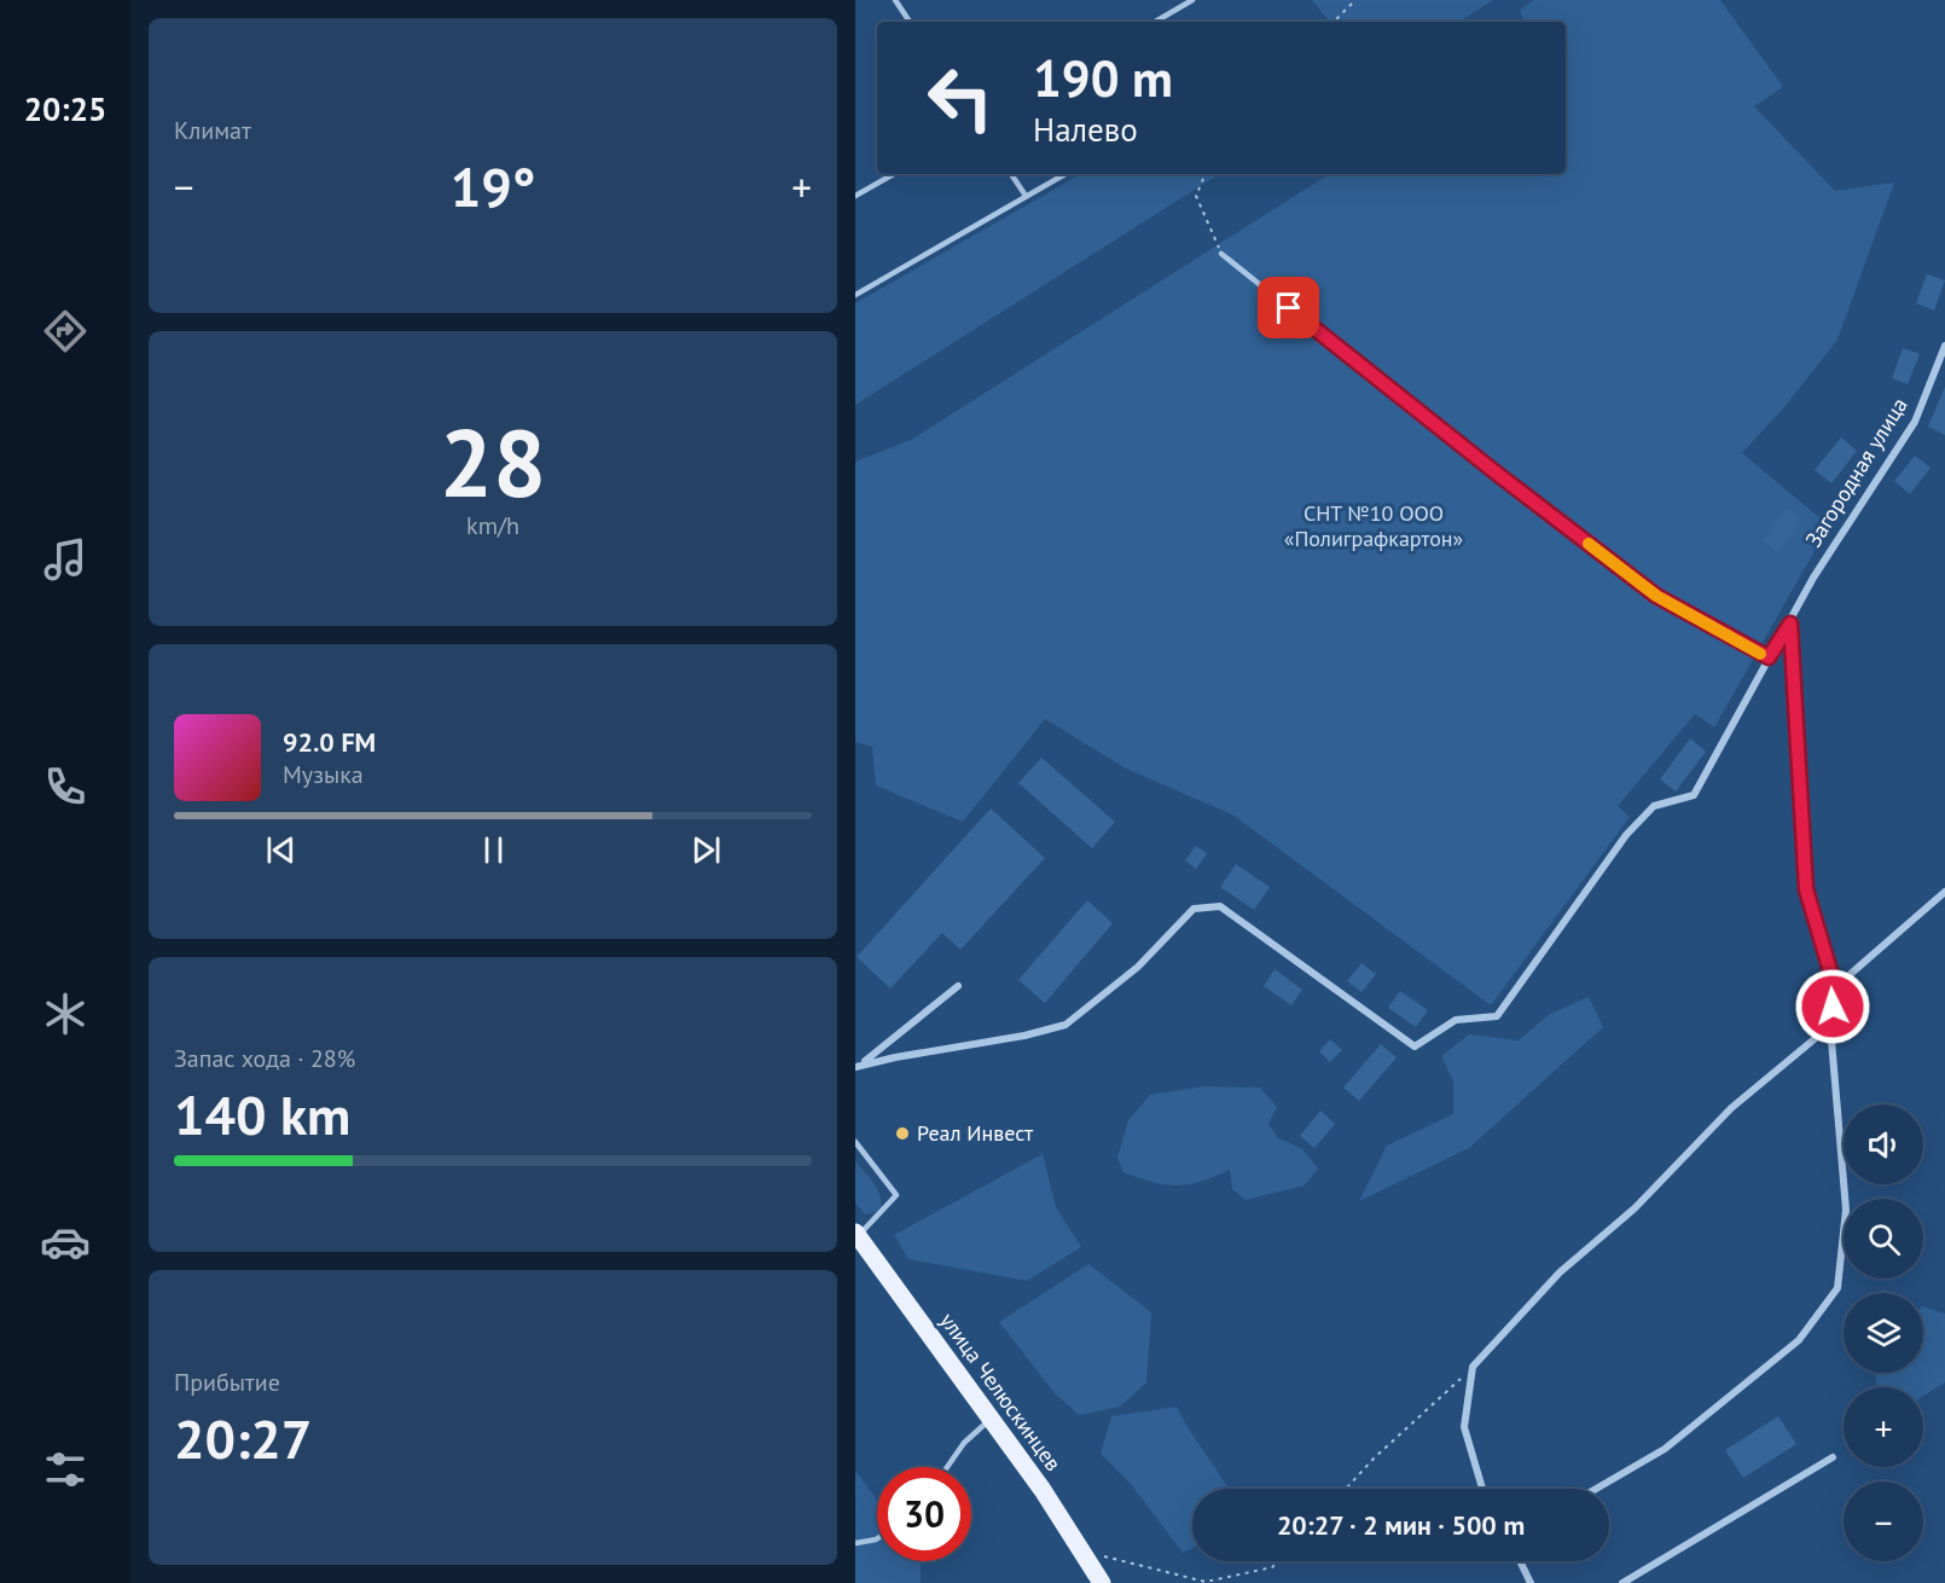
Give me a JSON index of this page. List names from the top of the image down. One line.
{"streets":{"main road":["улица Челюскинцев"],"street":["Загородная улица"]},"parks":["СНТ №10 ООО «Полиграфкартон»"],"places":["Реал Инвест"],"page":{"tabs":"20:25","tile":["Климат",["28","km/h"],["Запас хода · 28%","140 km"],["Прибытие","20:27"]],"turn":["190 m","Налево"],"heat":["−","19°","+"],"song":["92.0 FM","Музыка"],"map_buttons":["+","−"],"limit":"30","trip":"20:27 · 2 мин · 500 m"}}
